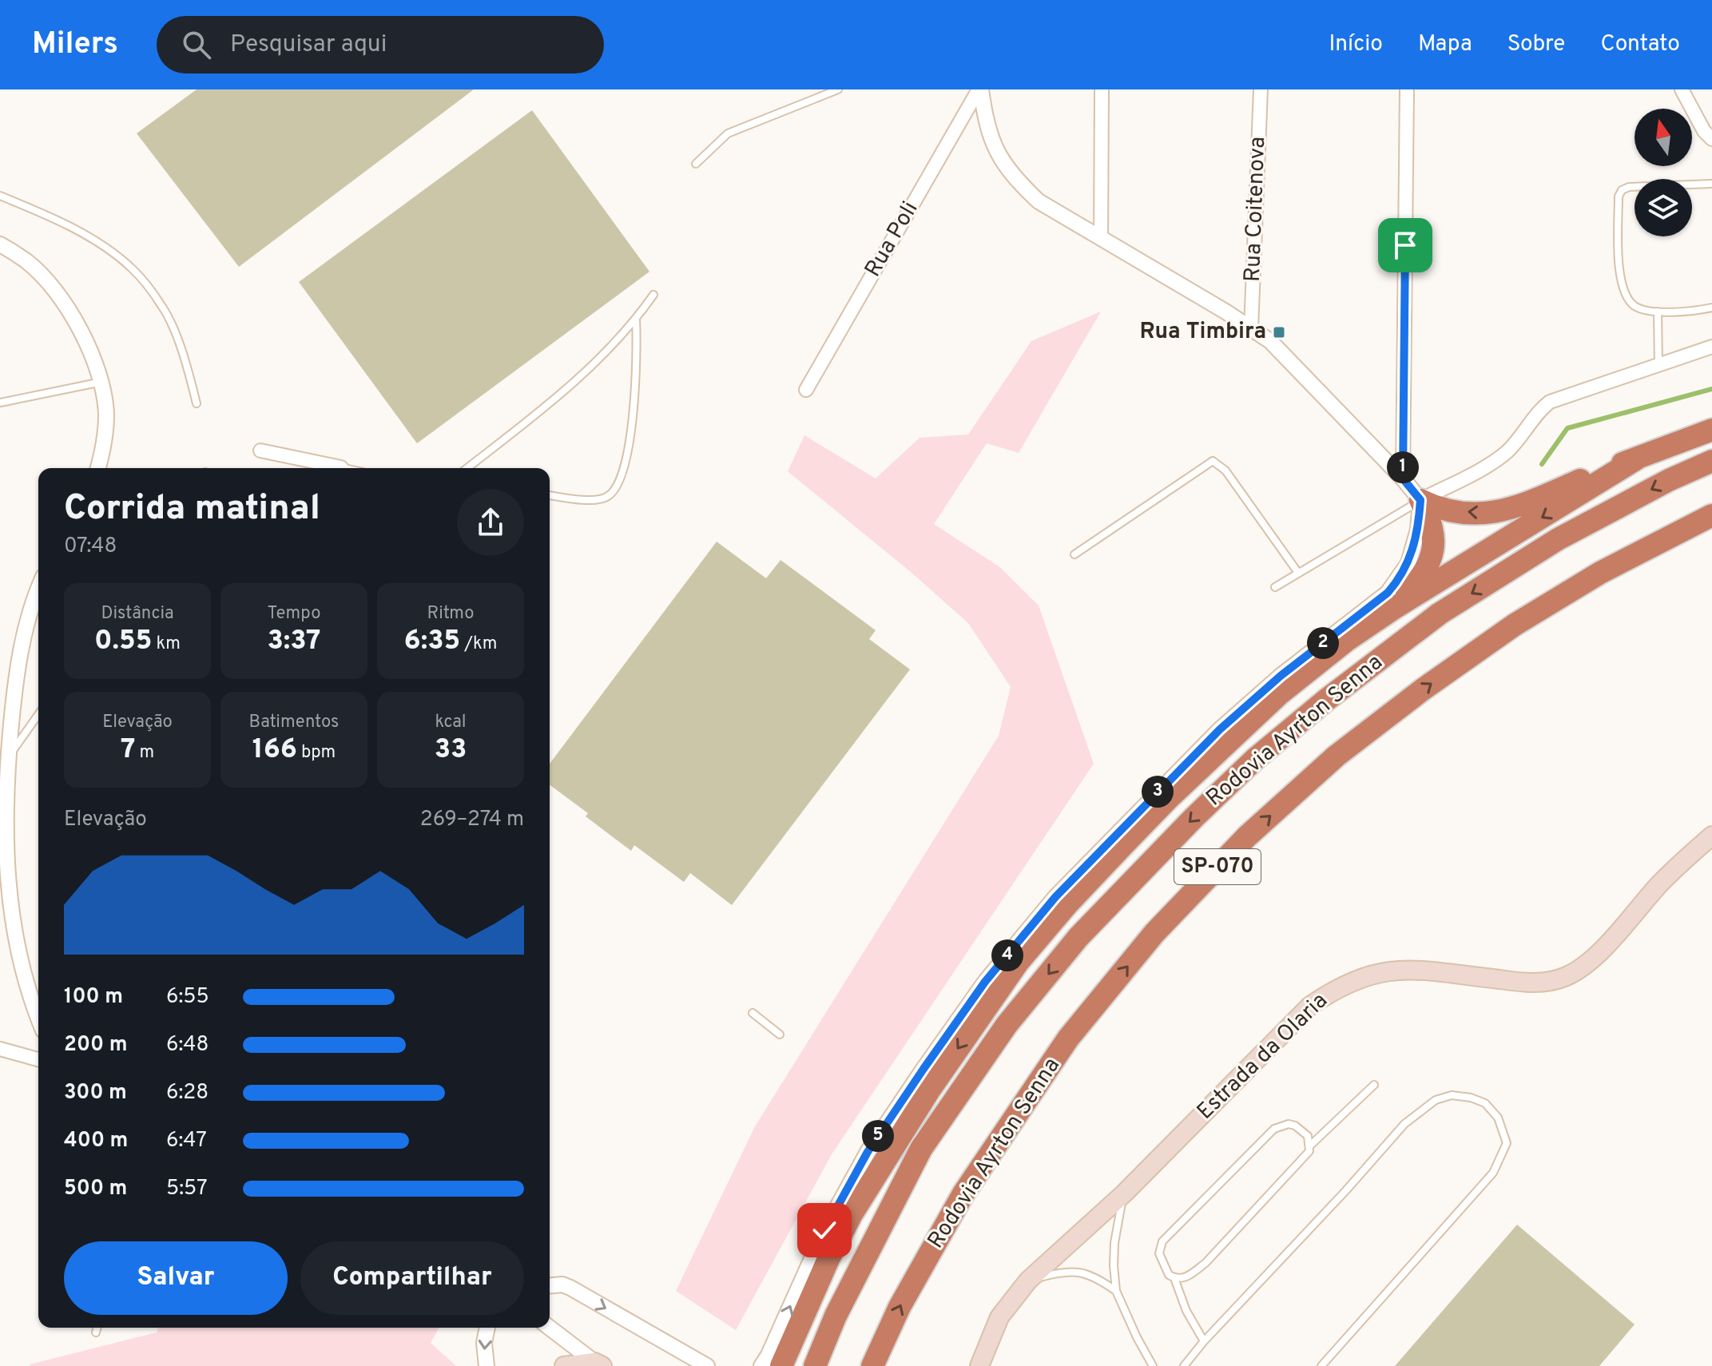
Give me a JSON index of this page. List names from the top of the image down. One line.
{"streets":{"highway":["Rodovia Ayrton Senna","SP-070"],"main road":["Estrada da Olaria"],"street":["Rua Coitenova","Rua Poli"]},"places":{"transit":["Rua Timbira"]},"north":"top","page":{"header":"Milers","search":"Pesquisar aqui","nav":["Início","Mapa","Sobre","Contato"],"pins":["1","2","3","4","5"],"heading":["Corrida matinal","07:48"],"stats":[["Distância","0.55 km"],["Tempo","3:37"],["Ritmo","6:35 /km"],["Elevação","7 m"],["Batimentos","166 bpm"],["kcal","33"]],"chart":["Elevação","269–274 m"],"list":[{"name":"100 m","note":"6:55"},{"name":"200 m","note":"6:48"},{"name":"300 m","note":"6:28"},{"name":"400 m","note":"6:47"},{"name":"500 m","note":"5:57"}],"buttons":["Salvar","Compartilhar"]}}
